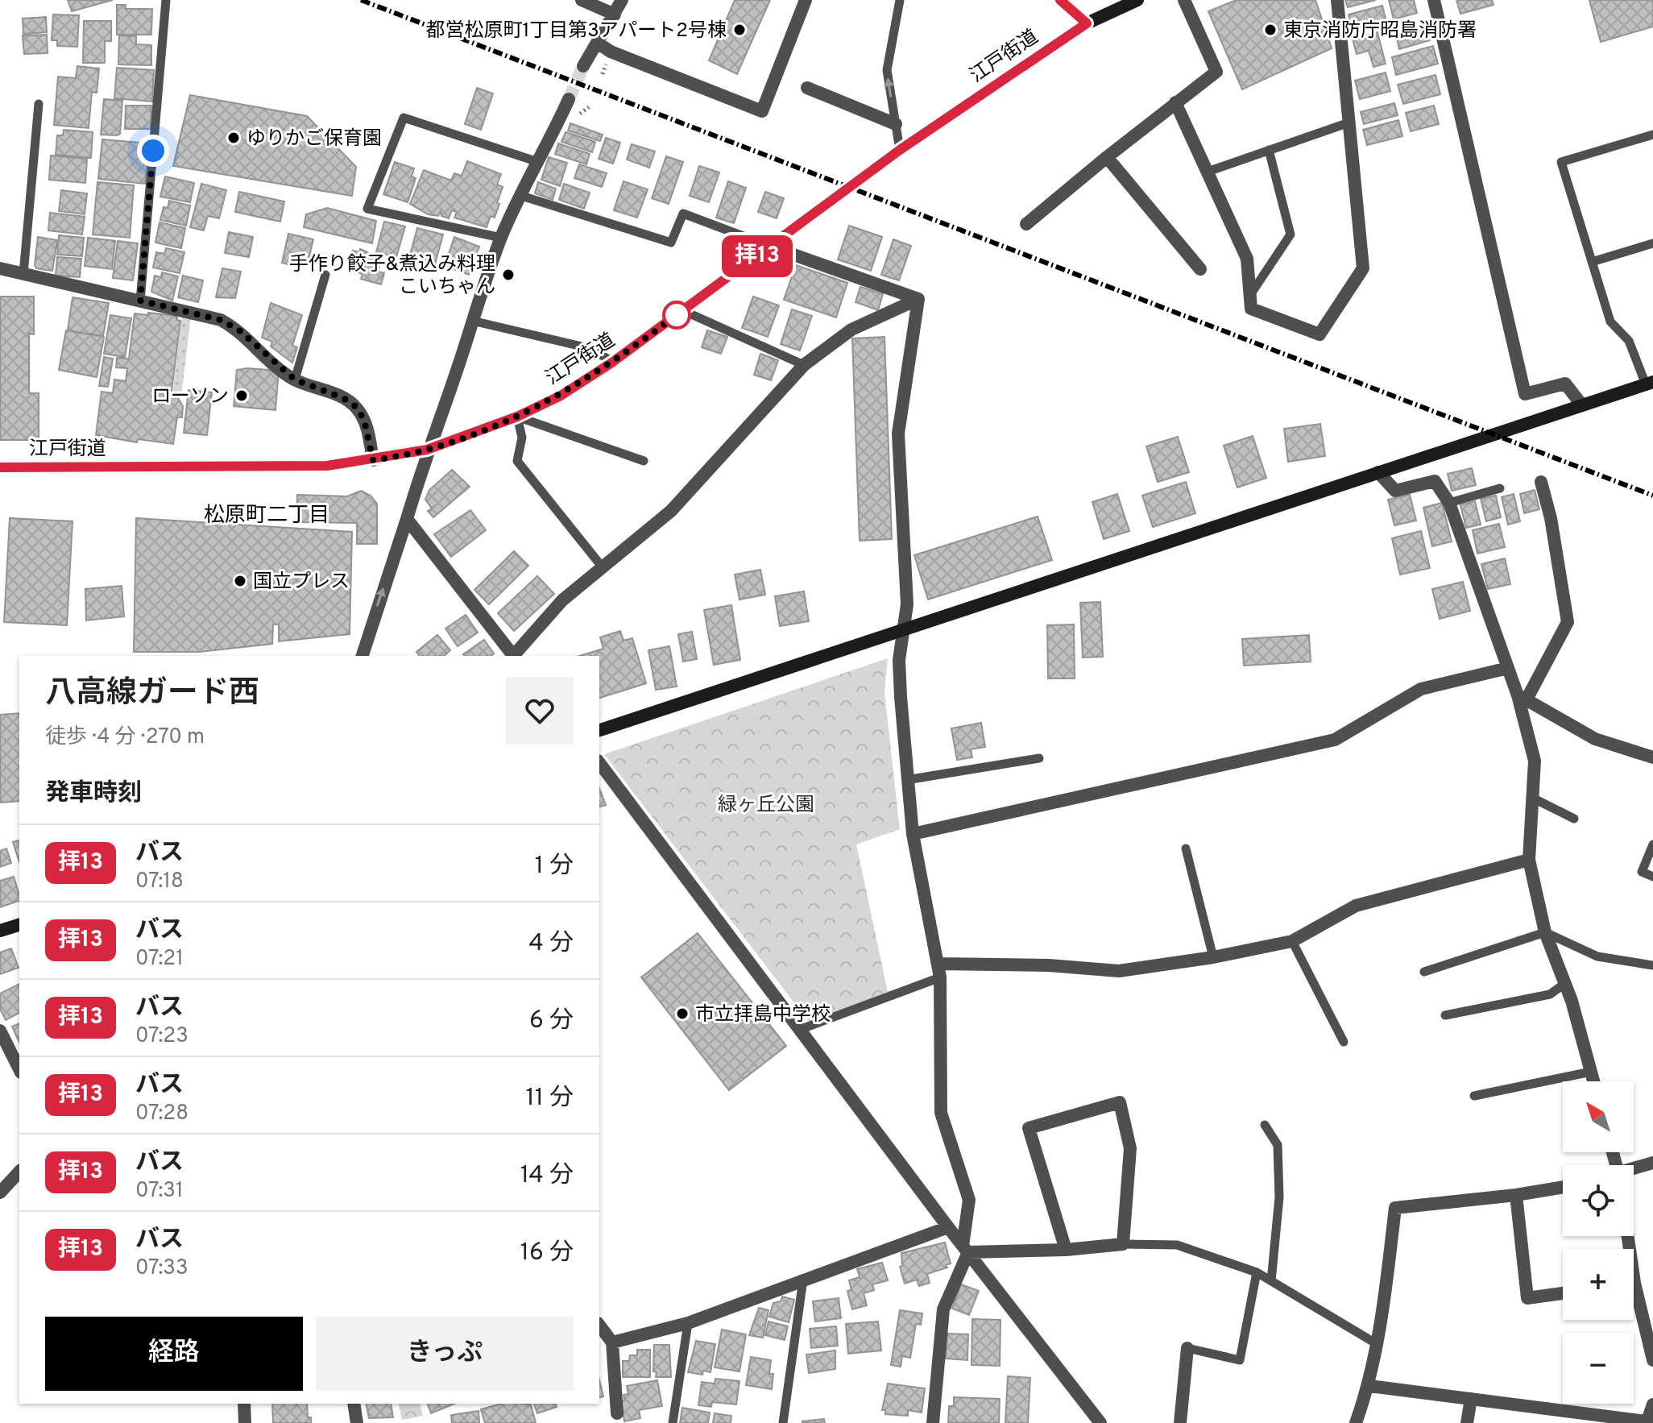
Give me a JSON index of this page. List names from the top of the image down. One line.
{"streets":{"street":["江戸街道"]},"districts":["松原町二丁目"],"parks":["緑ヶ丘公園"],"places":["都営松原町1丁目第3アパート2号棟","東京消防庁昭島消防署","ゆりかご保育園","手作り餃子&煮込み料理 こいちゃん","ローソン","国立プレス","市立拝島中学校"],"lines":["bus line 拝13"],"north":"top left","page":{"on_map":"拝13","heading":[["八高線ガード西","徒歩 · 4 分 · 270 m"],"発車時刻"],"list":[{"mark":"拝13","name":"バス","note":"07:18","value":"1 分"},{"mark":"拝13","name":"バス","note":"07:21","value":"4 分"},{"mark":"拝13","name":"バス","note":"07:23","value":"6 分"},{"mark":"拝13","name":"バス","note":"07:28","value":"11 分"},{"mark":"拝13","name":"バス","note":"07:31","value":"14 分"},{"mark":"拝13","name":"バス","note":"07:33","value":"16 分"}],"map_buttons":["+","−"],"buttons":["経路","きっぷ"]}}
